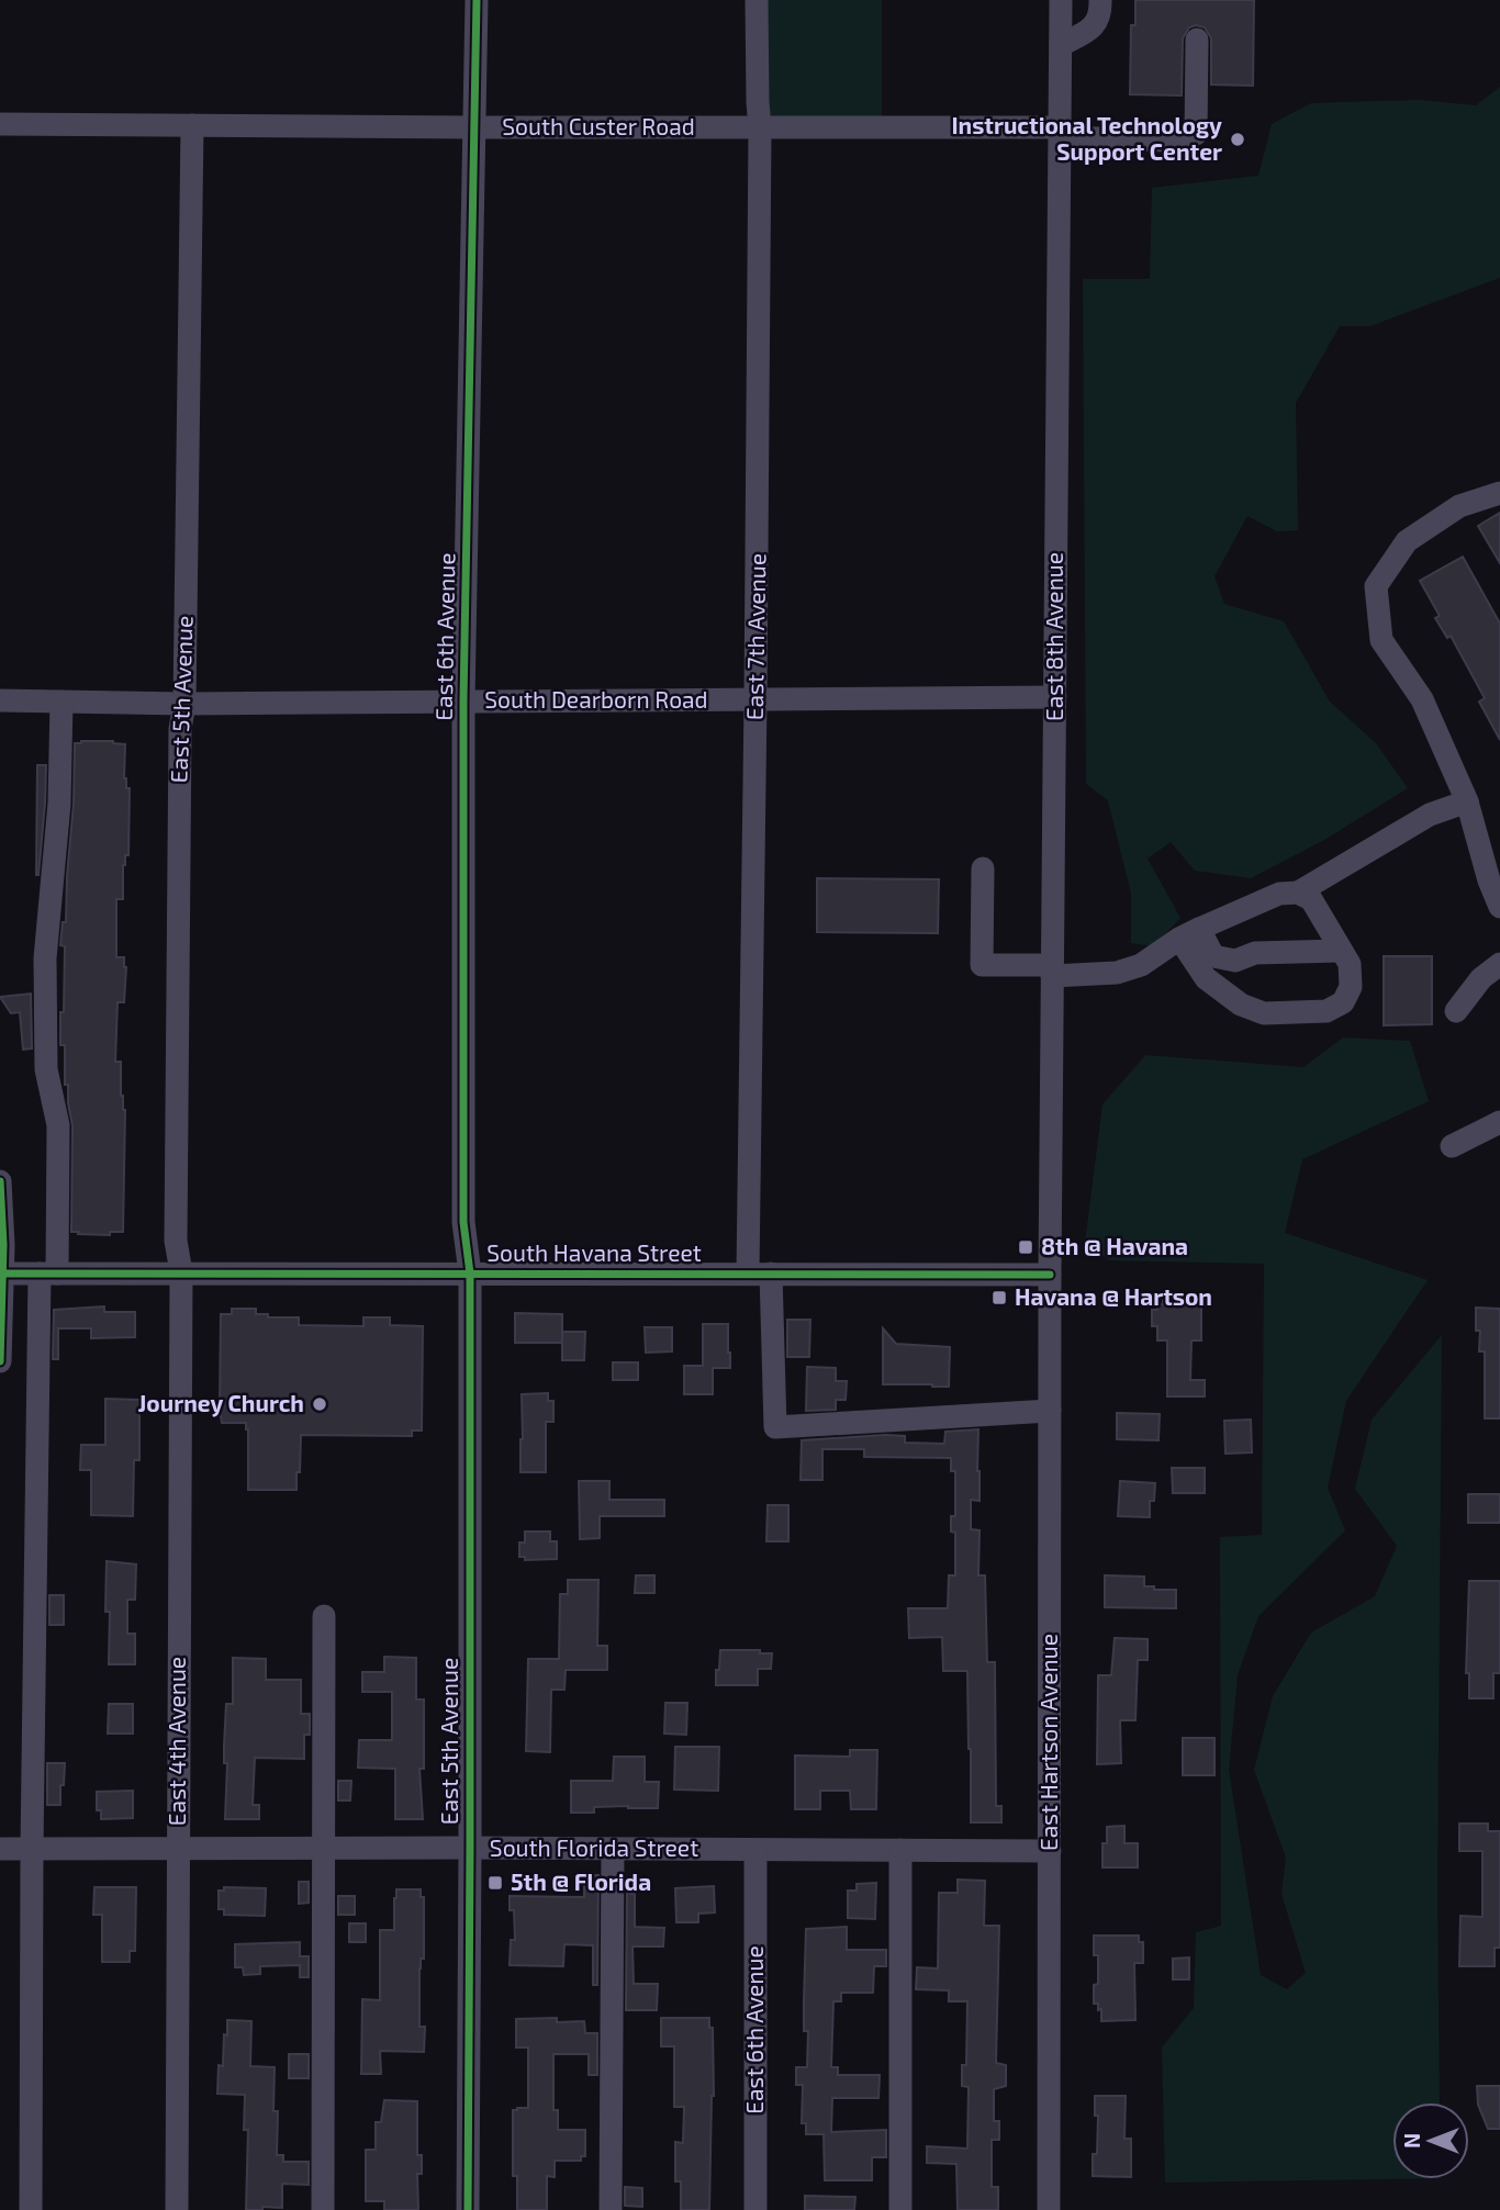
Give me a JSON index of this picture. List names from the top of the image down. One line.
{"streets":{"street":["South Custer Road","East 6th Avenue","East 7th Avenue","East 8th Avenue","East 5th Avenue","South Dearborn Road","South Havana Street","East 4th Avenue","East Hartson Avenue","South Florida Street"]},"crossings":[["South Custer Road","East 6th Avenue"],["South Custer Road","East 7th Avenue"],["South Custer Road","East 8th Avenue"],["South Custer Road","East 5th Avenue"],["East 6th Avenue","East 5th Avenue"],["East 6th Avenue","South Dearborn Road"],["East 6th Avenue","South Havana Street"],["East 6th Avenue","South Florida Street"],["East 7th Avenue","South Dearborn Road"],["East 7th Avenue","South Havana Street"],["East 8th Avenue","South Dearborn Road"],["East 8th Avenue","South Havana Street"],["East 8th Avenue","East Hartson Avenue"],["East 5th Avenue","South Dearborn Road"],["East 5th Avenue","South Havana Street"],["East 5th Avenue","East 4th Avenue"],["East 5th Avenue","South Florida Street"],["South Havana Street","East 4th Avenue"],["South Havana Street","East Hartson Avenue"],["East 4th Avenue","South Florida Street"],["East Hartson Avenue","South Florida Street"]],"places":{"other":["Instructional Technology Support Center","Journey Church"],"transit":["8th @ Havana","Havana @ Hartson","5th @ Florida"]},"north":"left"}
